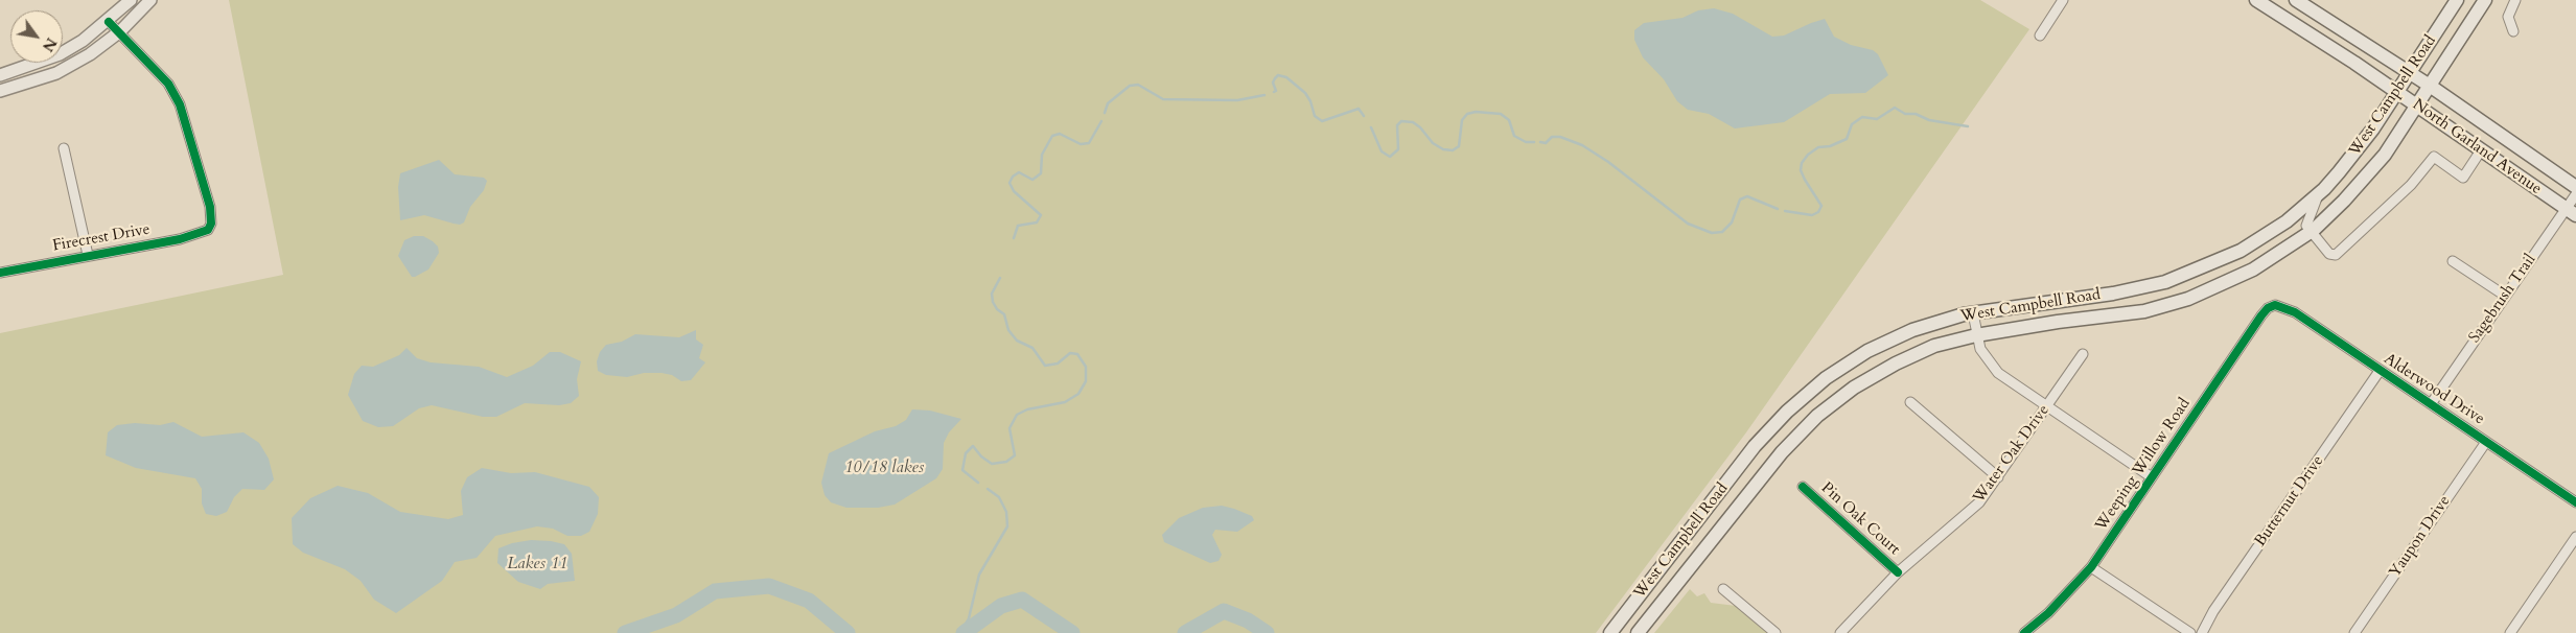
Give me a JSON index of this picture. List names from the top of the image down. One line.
{"streets":{"main road":["West Campbell Road","North Garland Avenue"],"street":["Firecrest Drive","Sagebrush Trail","Alderwood Drive","Water Oak Drive","Weeping Willow Road","Butternut Drive","Pin Oak Court","Yaupon Drive"]},"crossings":[["West Campbell Road","North Garland Avenue"],["North Garland Avenue","Sagebrush Trail"],["Sagebrush Trail","Alderwood Drive"],["Alderwood Drive","Weeping Willow Road"],["Alderwood Drive","Butternut Drive"],["Alderwood Drive","Yaupon Drive"],["Water Oak Drive","Pin Oak Court"]],"water":["10/18 lakes","Lakes 11"],"north":"bottom right"}
